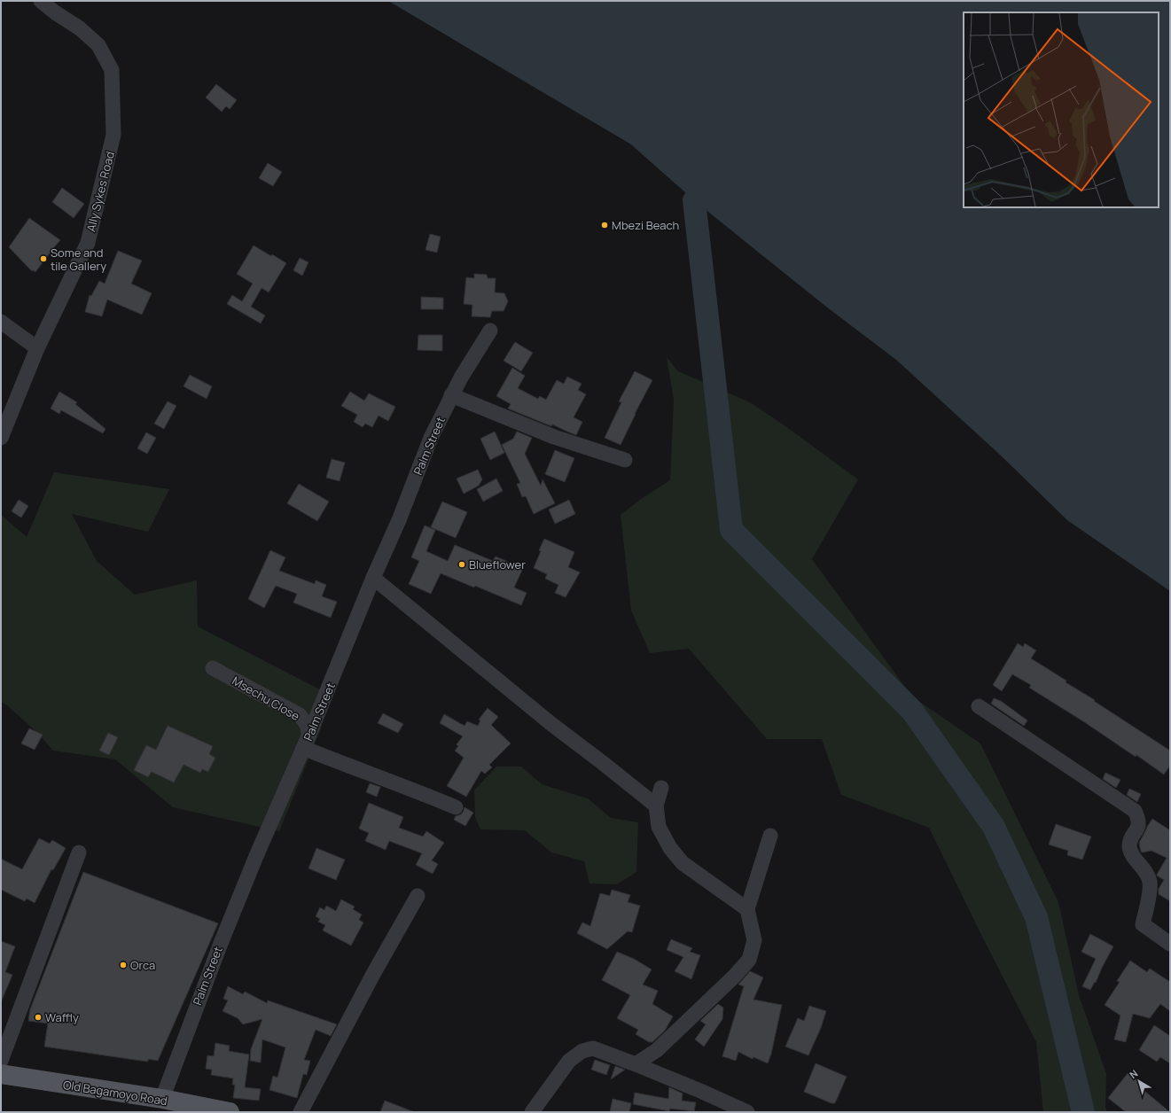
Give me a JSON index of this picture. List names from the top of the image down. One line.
{"streets":{"main road":["Old Bagamoyo Road"],"street":["Ally Sykes Road","Palm Street","Msechu Close"]},"crossings":[["Palm Street","Msechu Close"],["Palm Street","Old Bagamoyo Road"]],"places":["Mbezi Beach","Some and tile Gallery","Blueflower","Orca","Waffly"],"north":"top left"}
